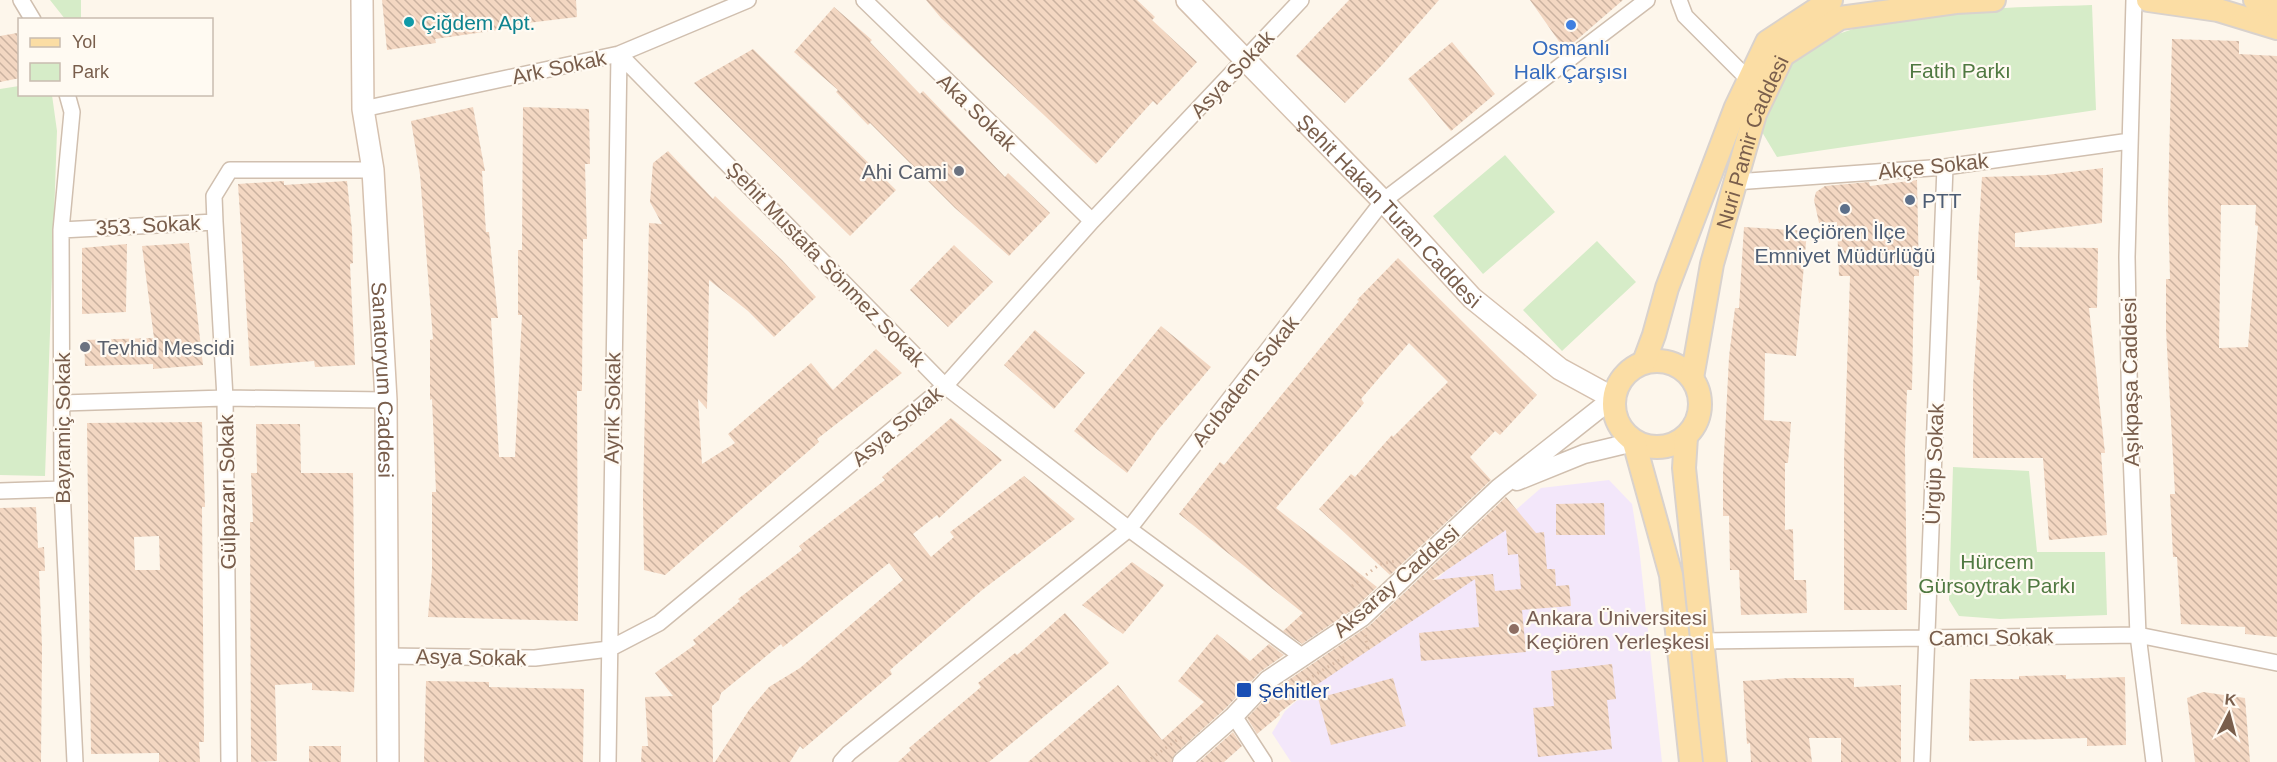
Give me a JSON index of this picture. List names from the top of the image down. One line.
{"streets":{"main road":["Nuri Pamir Caddesi","Şehit Hakan Turan Caddesi","Sanatoryum Caddesi"],"street":["Ark Sokak","Asya Sokak","Aka Sokak","Akçe Sokak","353. Sokak","Şehit Mustafa Sönmez Sokak","Acıbadem Sokak","Aşıkpaşa Caddesi","Ayrık Sokak","Bayramiç Sokak","Ürgüp Sokak","Gülpazarı Sokak","Aksaray Caddesi","Camcı Sokak"]},"crossings":[["Ark Sokak","Şehit Mustafa Sönmez Sokak"],["Ark Sokak","Sanatoryum Caddesi"],["Ark Sokak","Ayrık Sokak"],["Asya Sokak","Aka Sokak"],["Asya Sokak","Şehit Hakan Turan Caddesi"],["Asya Sokak","Şehit Mustafa Sönmez Sokak"],["Asya Sokak","Sanatoryum Caddesi"],["Asya Sokak","Ayrık Sokak"],["Nuri Pamir Caddesi","Akçe Sokak"],["Nuri Pamir Caddesi","Şehit Hakan Turan Caddesi"],["Nuri Pamir Caddesi","Aksaray Caddesi"],["Akçe Sokak","Aşıkpaşa Caddesi"],["Akçe Sokak","Ürgüp Sokak"],["Şehit Hakan Turan Caddesi","Acıbadem Sokak"],["Şehit Hakan Turan Caddesi","Aksaray Caddesi"],["353. Sokak","Sanatoryum Caddesi"],["353. Sokak","Bayramiç Sokak"],["353. Sokak","Gülpazarı Sokak"],["Şehit Mustafa Sönmez Sokak","Acıbadem Sokak"],["Şehit Mustafa Sönmez Sokak","Ayrık Sokak"],["Şehit Mustafa Sönmez Sokak","Aksaray Caddesi"],["Aşıkpaşa Caddesi","Camcı Sokak"],["Ürgüp Sokak","Camcı Sokak"]],"parks":["Fatih Parkı","Hürcem Gürsoytrak Parkı"],"places":{"other":["Çiğdem Apt.","Osmanlı Halk Çarşısı","Ahi Cami","PTT","Keçiören İlçe Emniyet Müdürlüğü","Tevhid Mescidi","Ankara Üniversitesi Keçiören Yerleşkesi"],"transit":["Şehitler"]},"legend":["Yol","Park"],"north":"top"}
